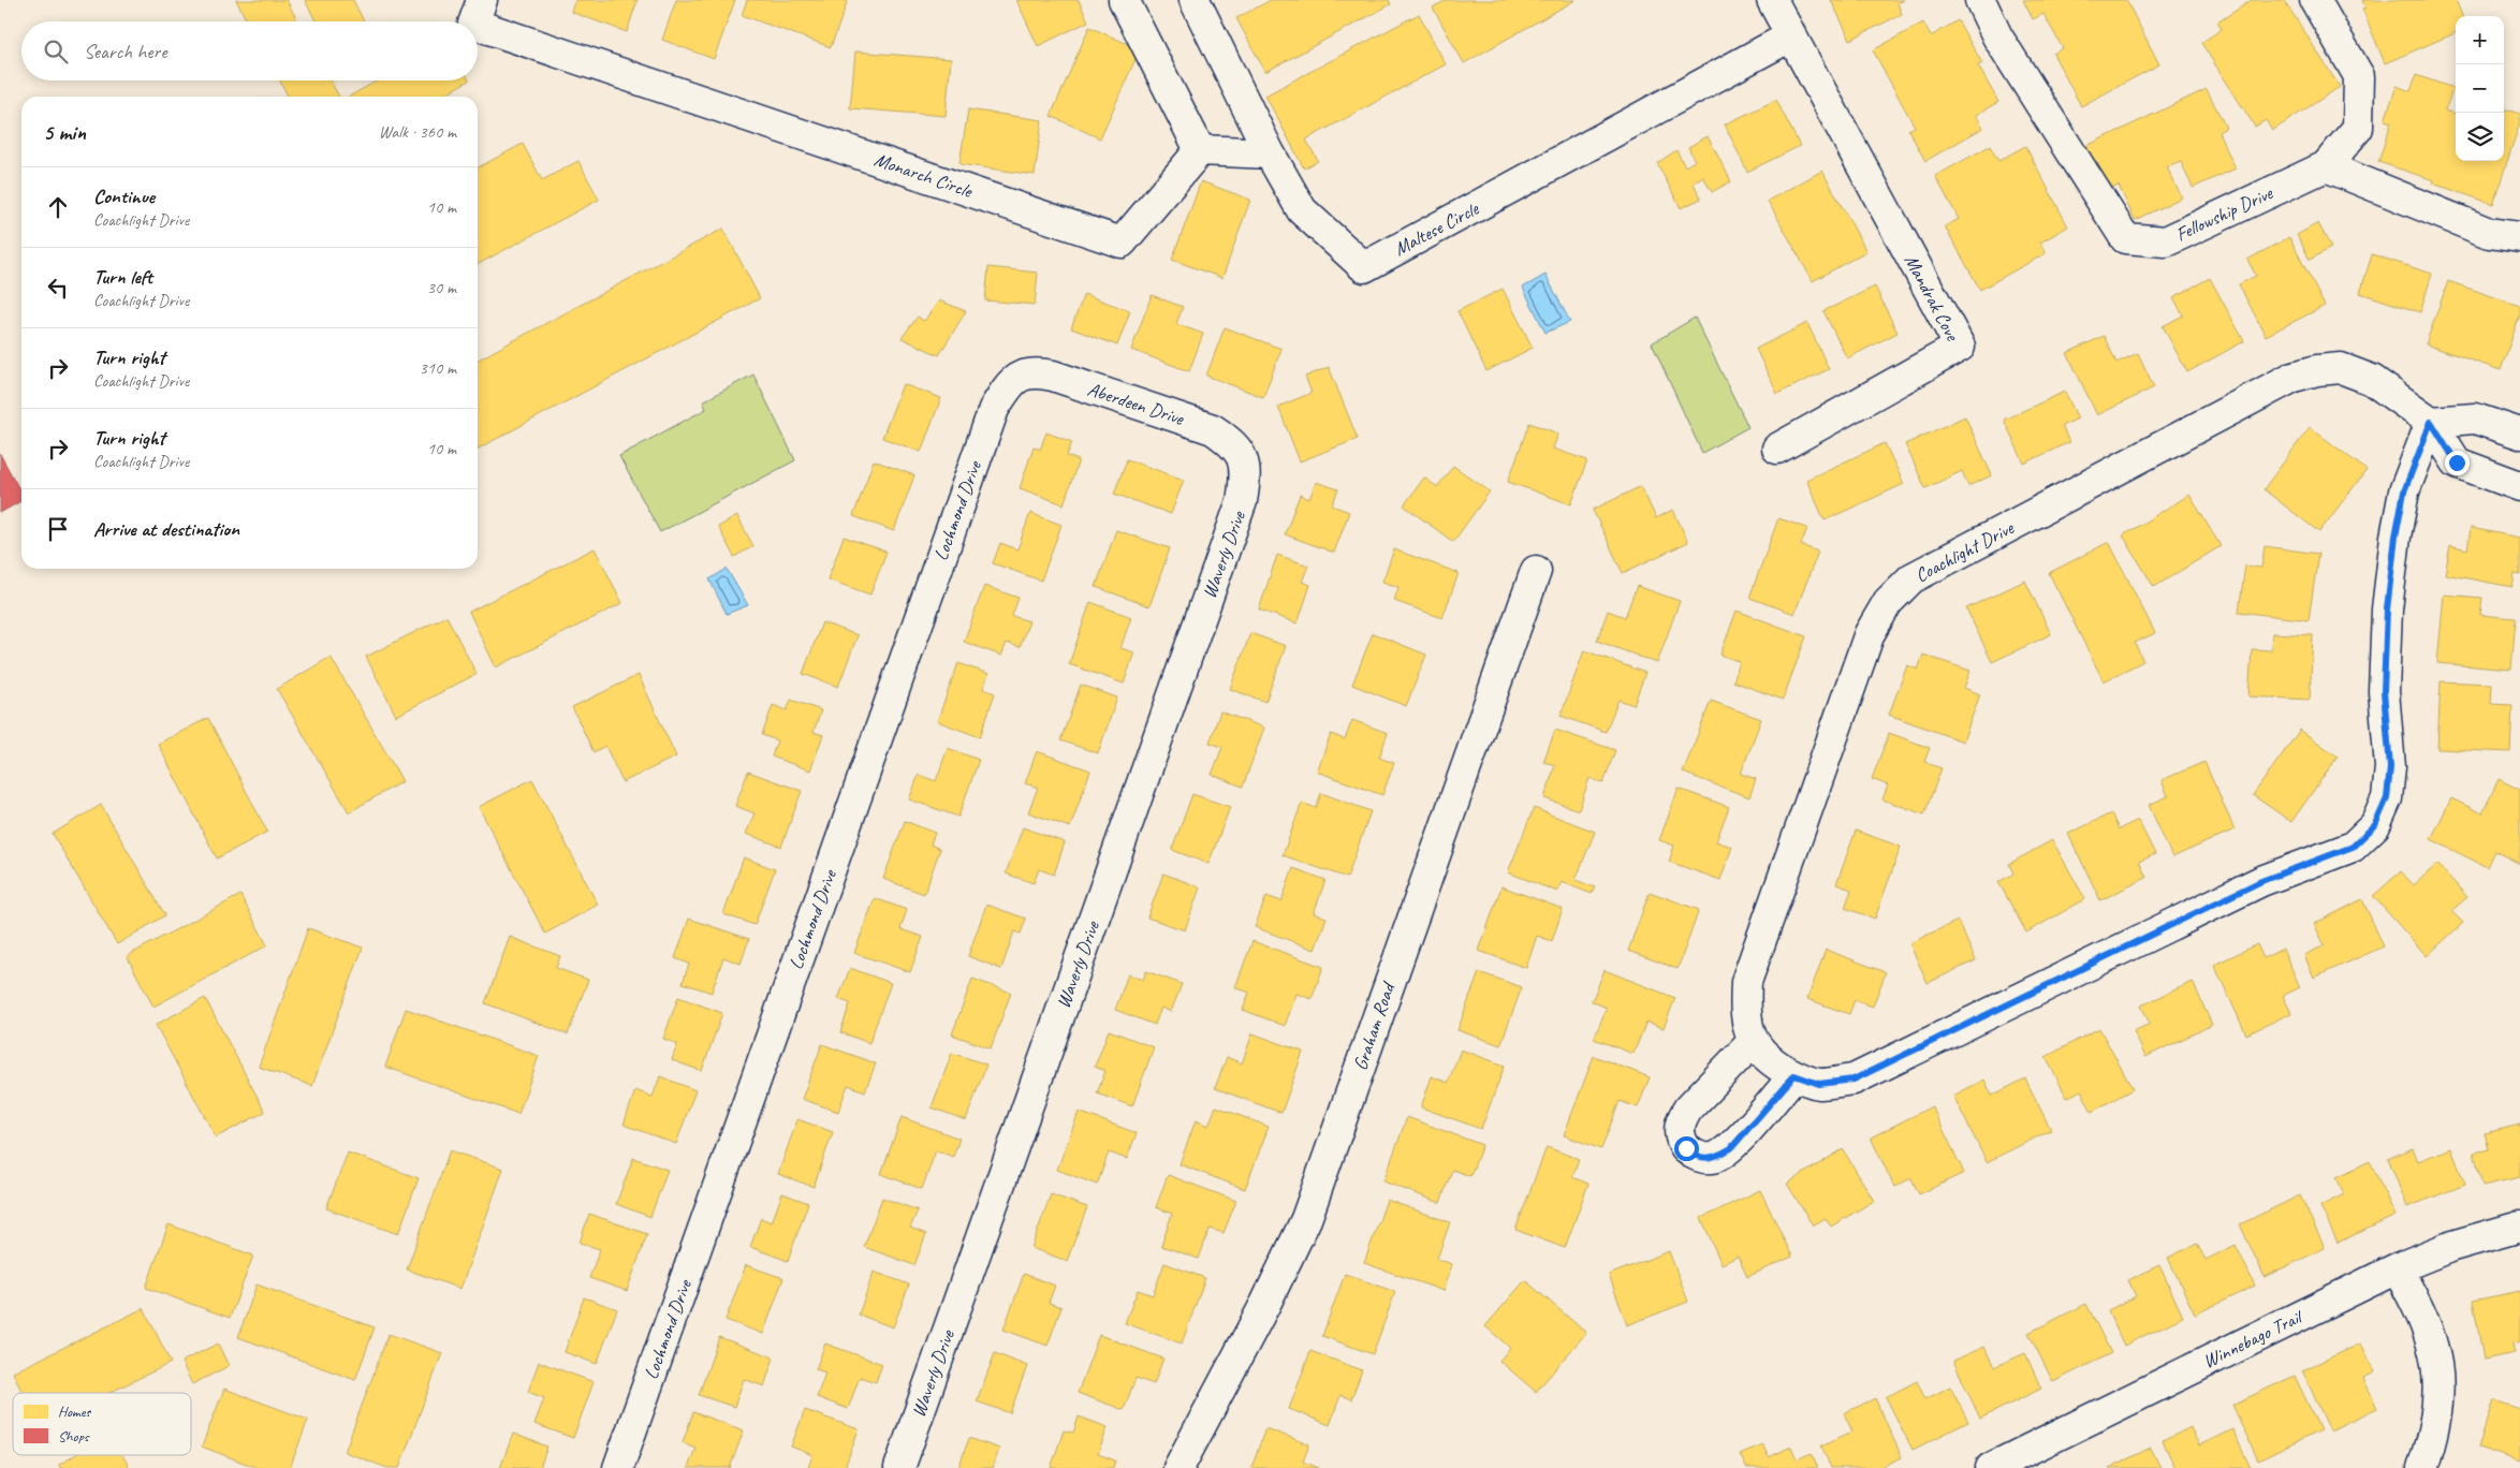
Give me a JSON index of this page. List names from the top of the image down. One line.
{"streets":{"street":["Monarch Circle","Fellowship Drive","Maltese Circle","Mandrak Cove","Aberdeen Drive","Lochmond Drive","Coachlight Drive","Waverly Drive","Graham Road","Winnebago Trail"]},"crossings":[["Maltese Circle","Mandrak Cove"],["Aberdeen Drive","Lochmond Drive"],["Aberdeen Drive","Waverly Drive"]],"legend":["Homes","Shops"],"page":{"map_buttons":["+","−"],"search":"Search here","heading":["5 min","Walk · 360 m"],"list":[["Continue","Coachlight Drive","10 m"],["Turn left","Coachlight Drive","30 m"],["Turn right","Coachlight Drive","310 m"],["Turn right","Coachlight Drive","10 m"],"Arrive at destination"]}}
